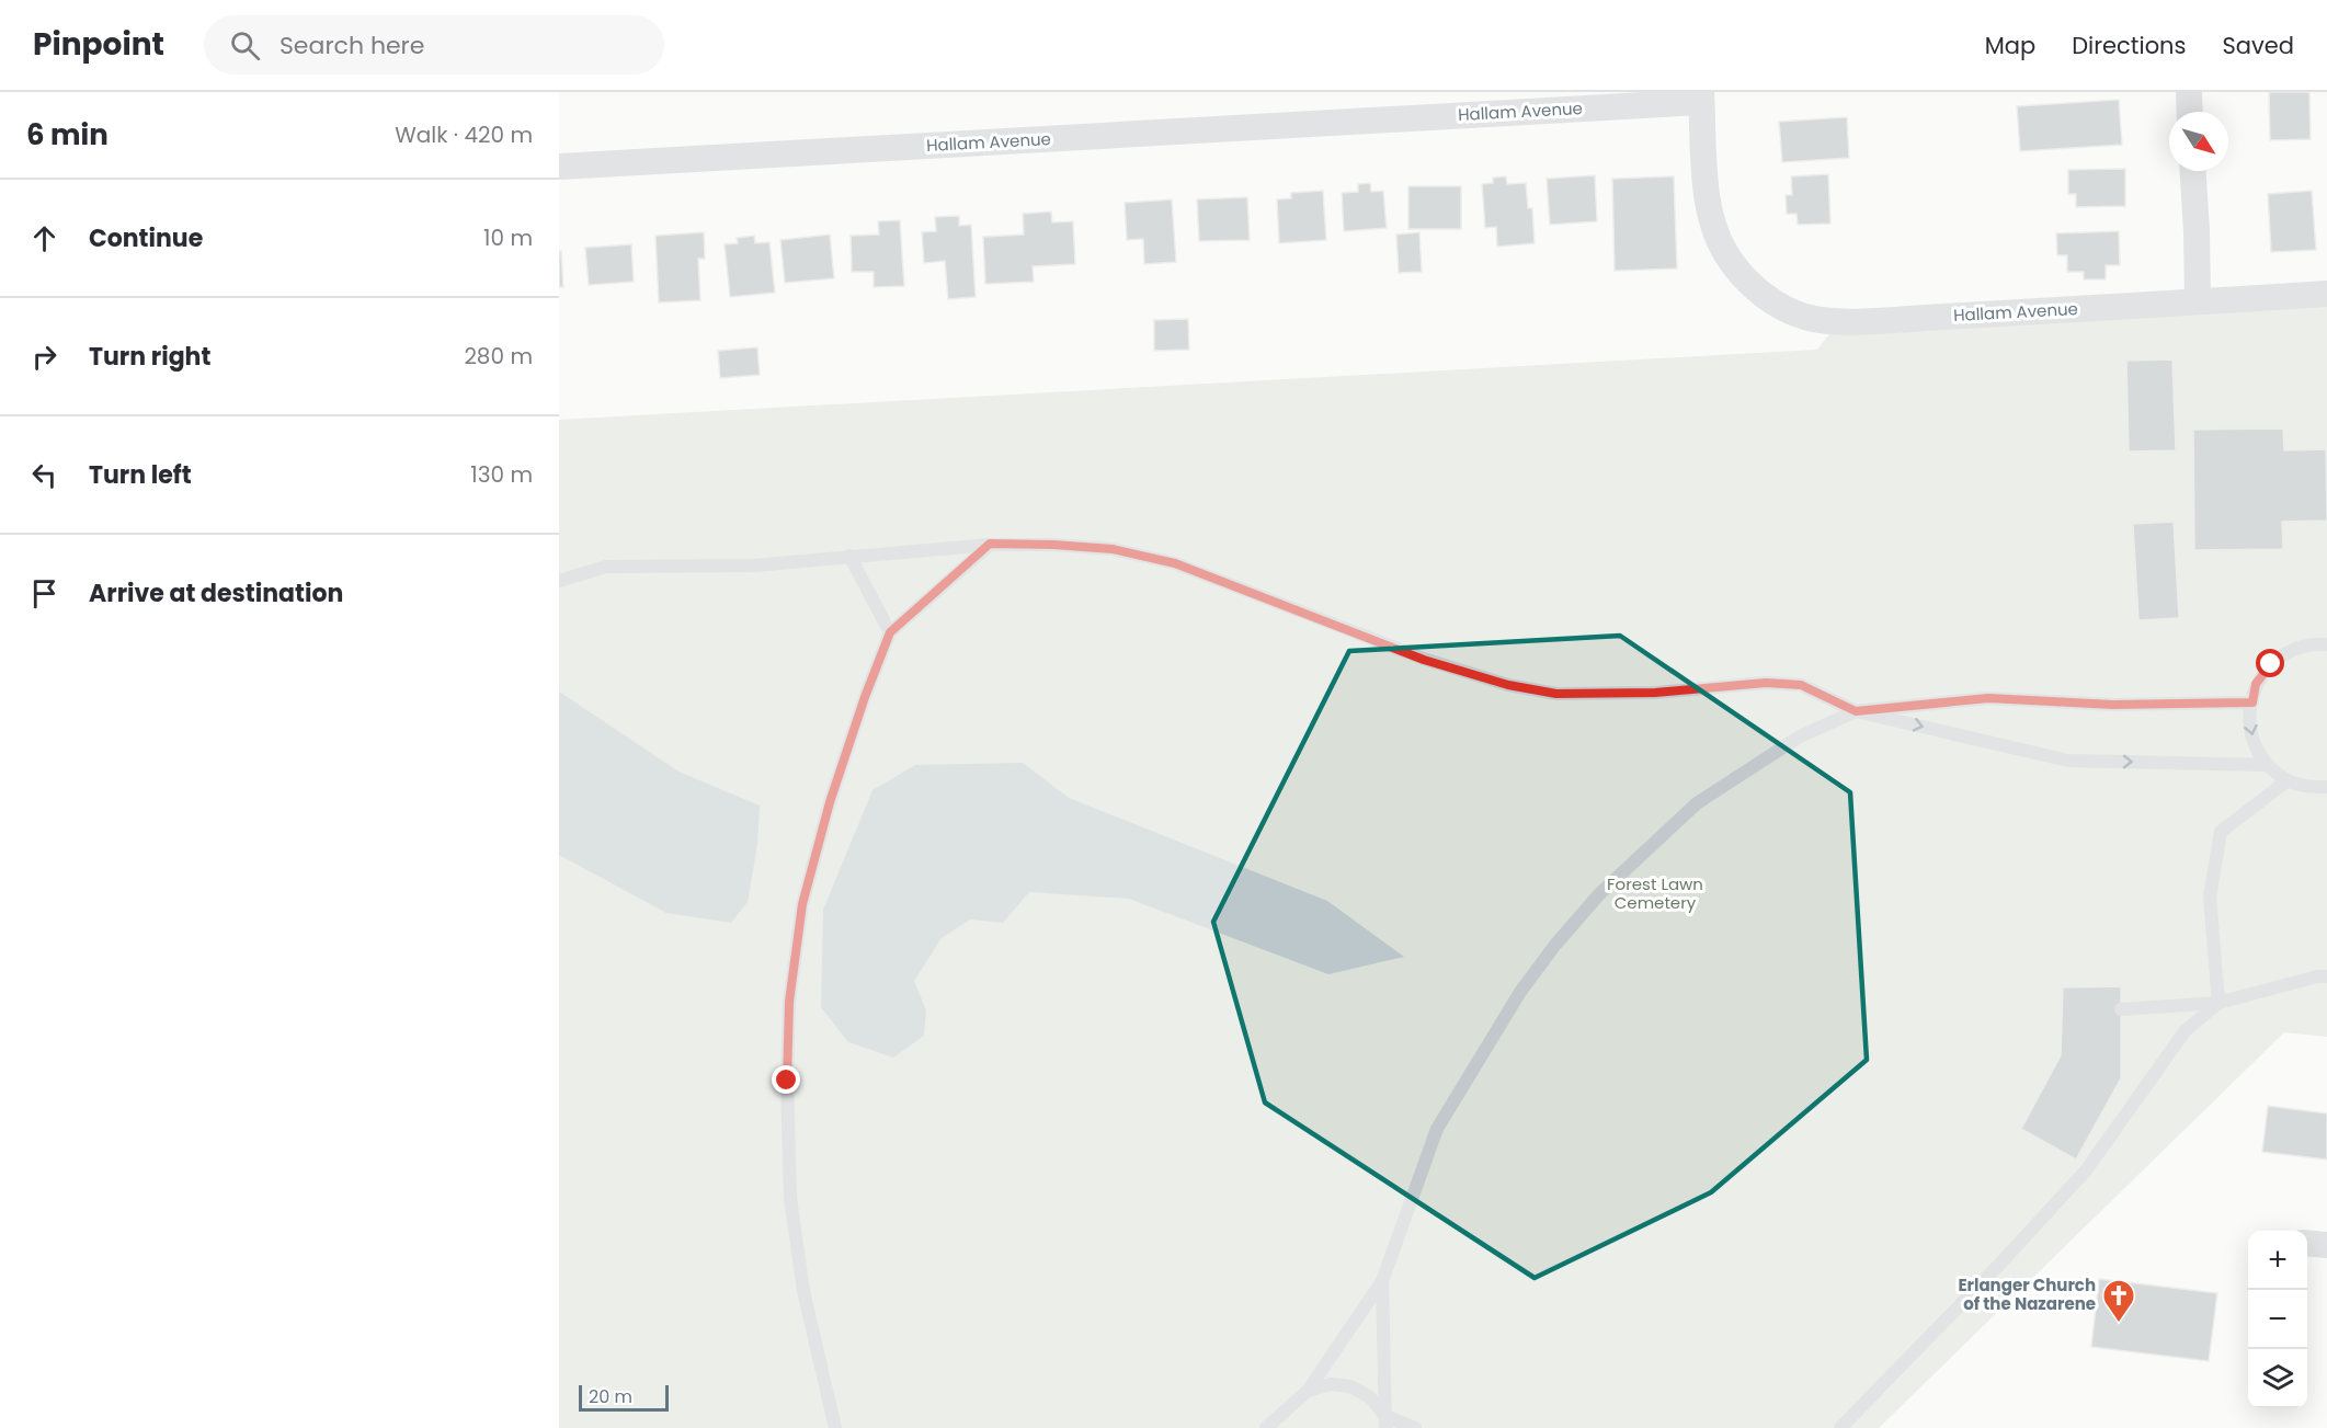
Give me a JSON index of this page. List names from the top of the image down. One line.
{"streets":{"street":["Hallam Avenue"]},"parks":["Forest Lawn Cemetery"],"places":{"church":["Erlanger Church of the Nazarene"]},"scale_bar":"20 m","north":"bottom right","page":{"header":"Pinpoint","search":"Search here","nav":["Map","Directions","Saved"],"heading":["6 min","Walk · 420 m"],"list":[["Continue","10 m"],["Turn right","280 m"],["Turn left","130 m"],"Arrive at destination"],"map_buttons":["+","−"],"scale":"20 m"}}
